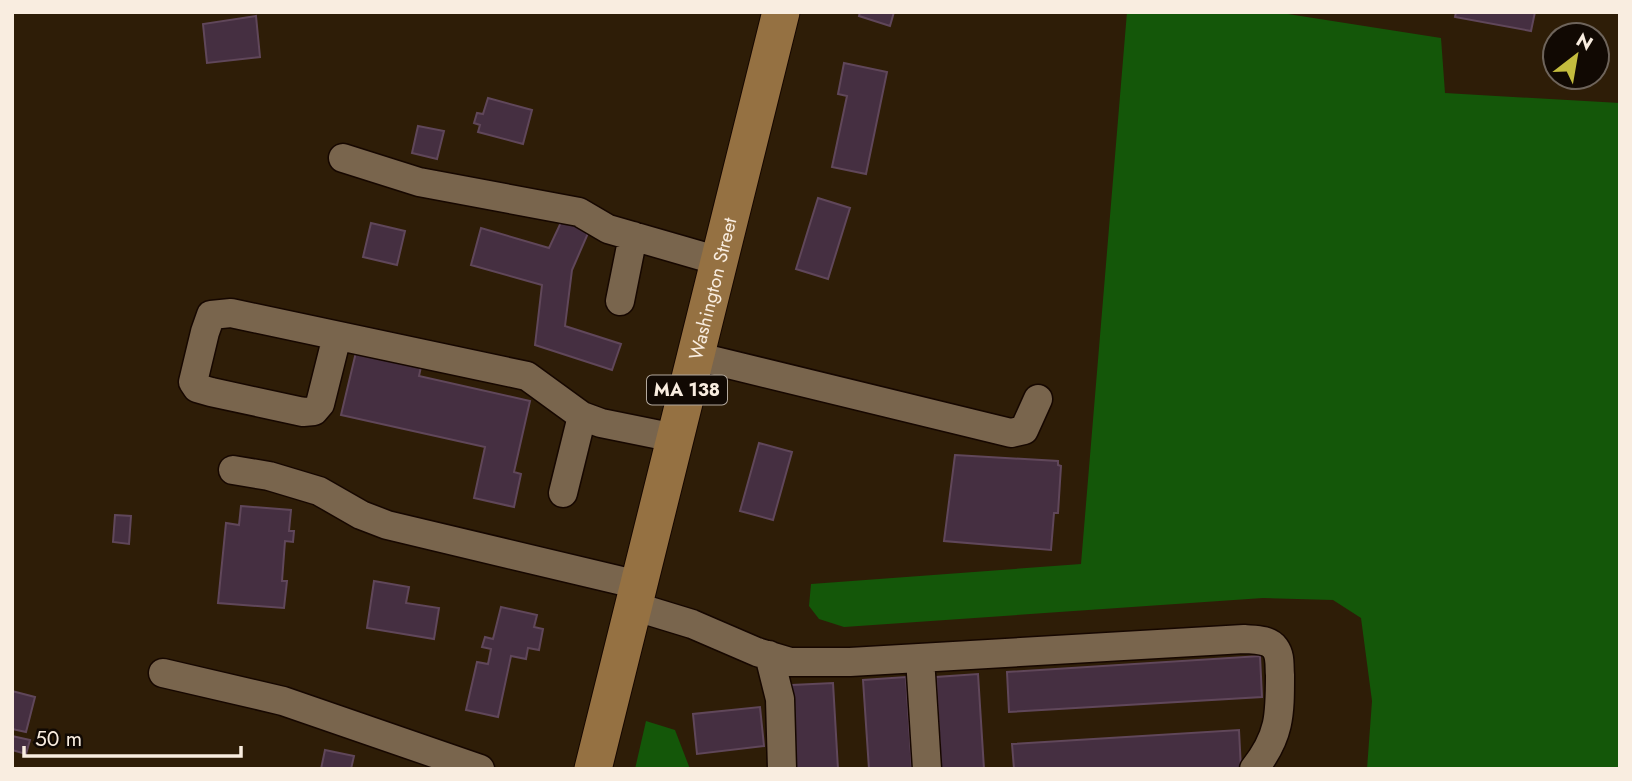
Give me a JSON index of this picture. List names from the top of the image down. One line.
{"streets":{"main road":["Washington Street","MA 138"]},"scale_bar":"50 m","north":"top right"}
